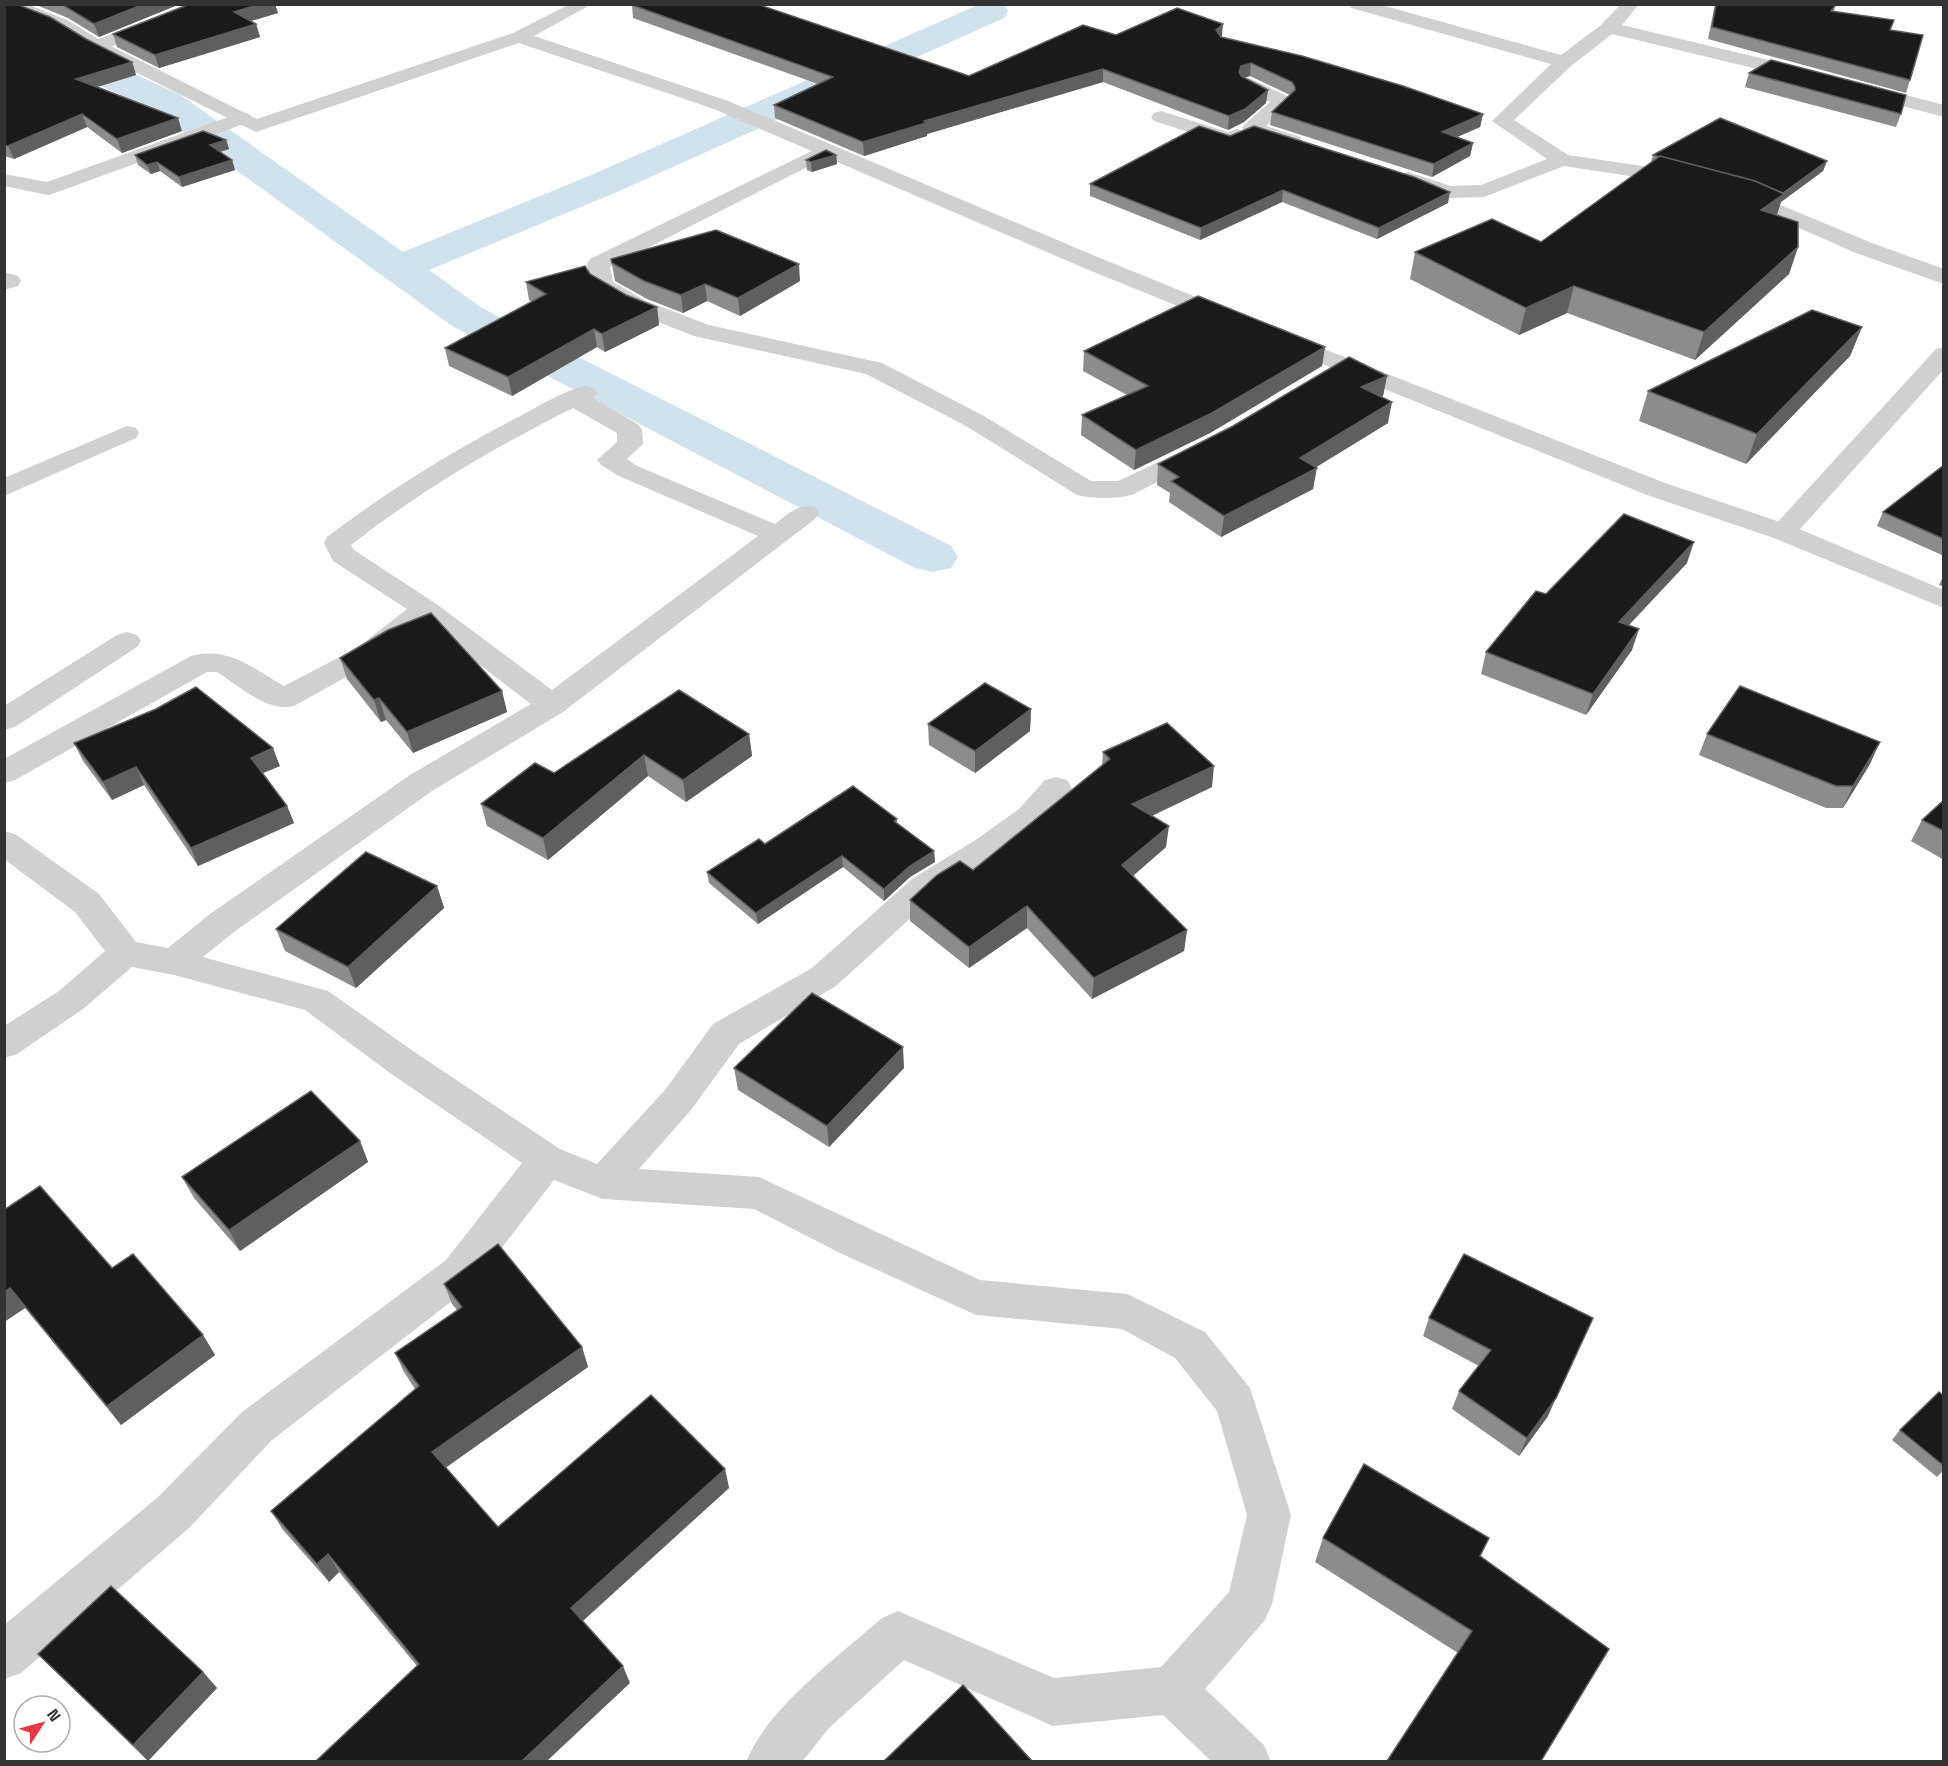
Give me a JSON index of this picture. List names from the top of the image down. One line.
{"north":"top right"}
